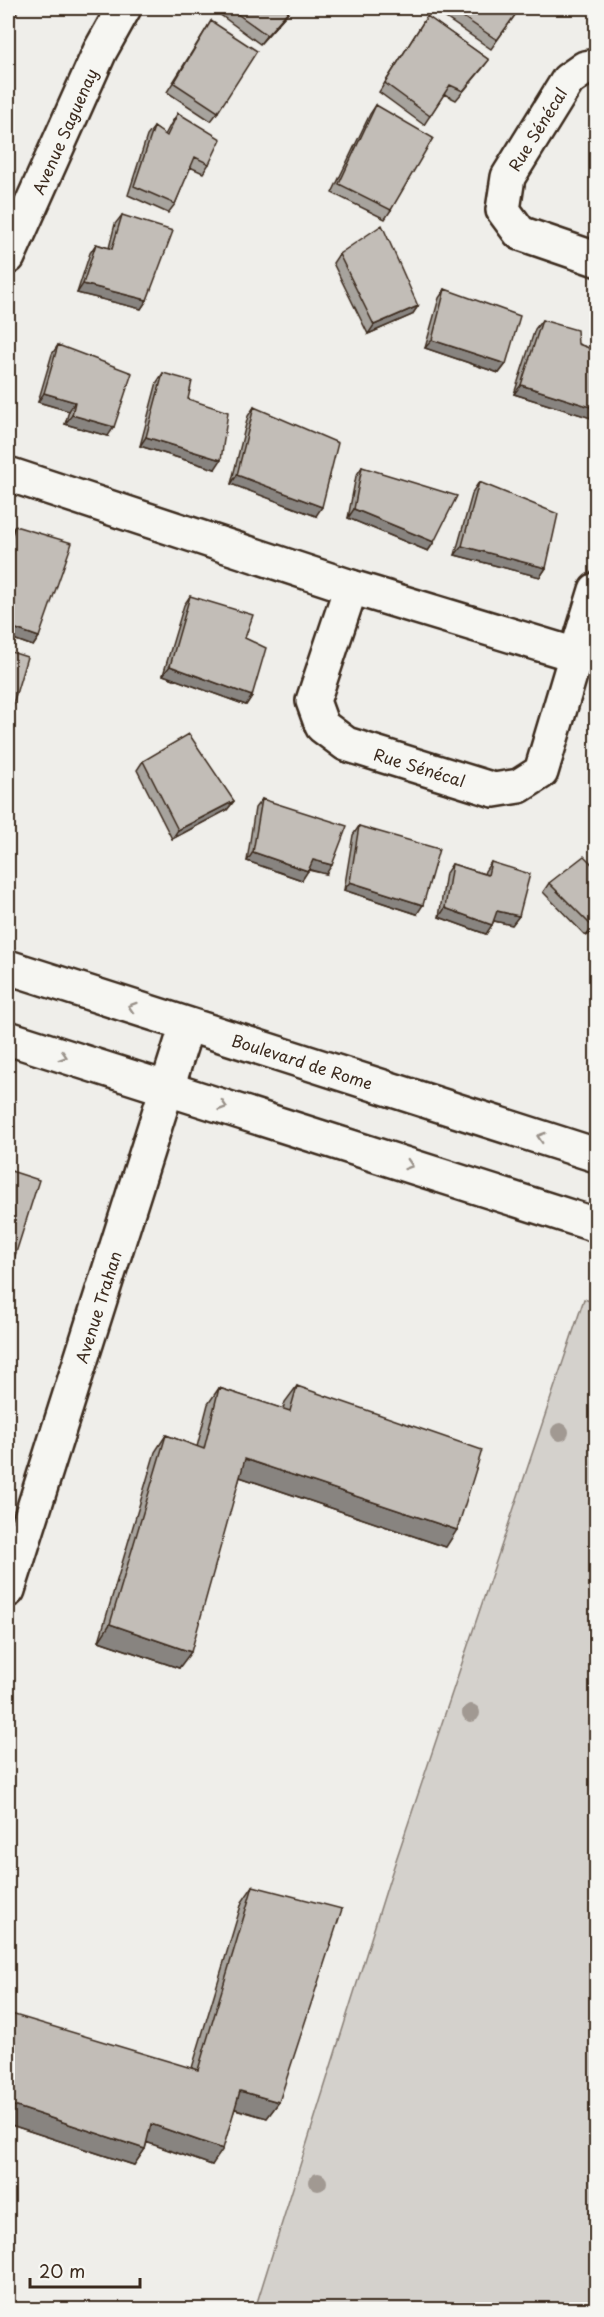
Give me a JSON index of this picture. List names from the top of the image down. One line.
{"streets":{"street":["Rue Sénécal","Avenue Saguenay","Boulevard de Rome","Avenue Trahan"]},"crossings":[["Boulevard de Rome","Avenue Trahan"]],"scale_bar":"20 m"}
